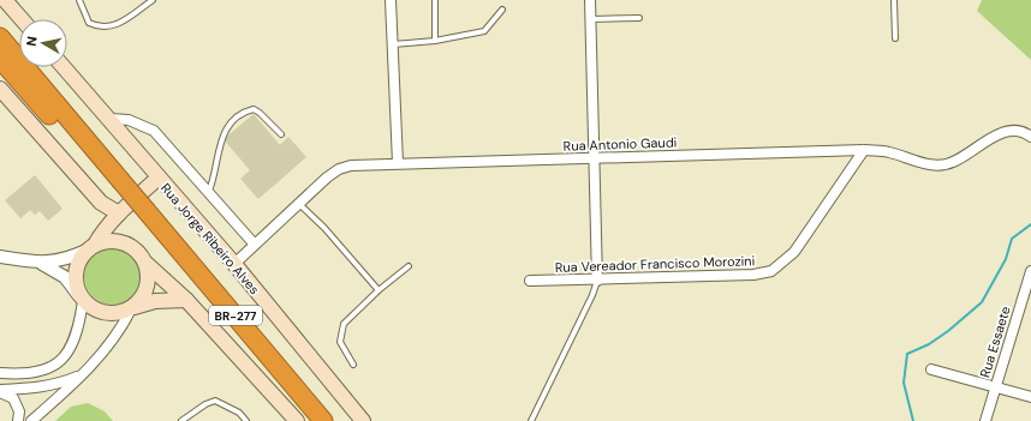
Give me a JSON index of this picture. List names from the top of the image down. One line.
{"streets":{"highway":["BR-277"],"main road":["Rua Jorge Ribeiro Alves"],"street":["Rua Antonio Gaudi","Rua Vereador Francisco Morozini","Rua Essaete"]},"crossings":[["Rua Antonio Gaudi","Rua Jorge Ribeiro Alves"],["Rua Antonio Gaudi","Rua Vereador Francisco Morozini"]],"north":"left"}
